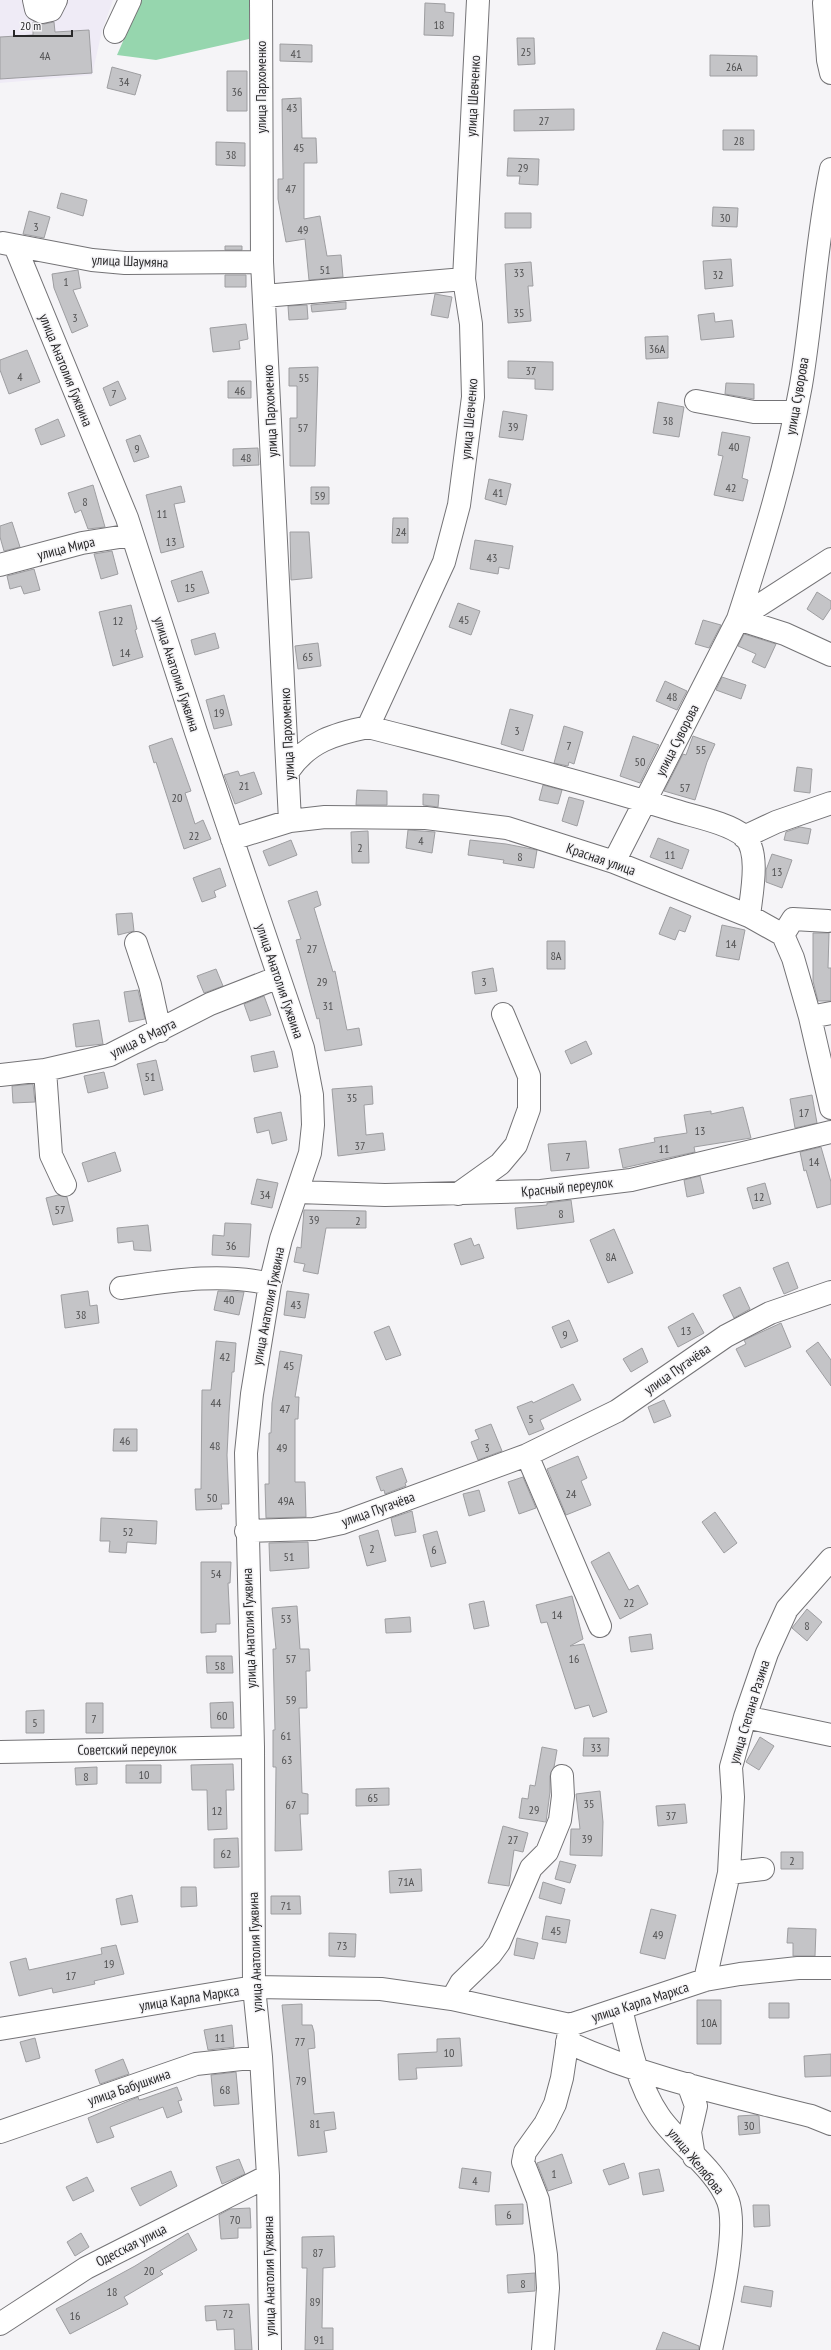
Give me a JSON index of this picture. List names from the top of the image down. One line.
{"streets":{"street":["улица Пархоменко","улица Шевченко","улица Шаумяна","улица Анатолия Гужвина","улица Суворова","улица Мира","Красная улица","улица 8 Марта","Красный переулок","улица Пугачёва","улица Степана Разина","Советский переулок","улица Карла Маркса","улица Бабушкина","улица Желябова","Одесская улица"]},"crossings":[["улица Пархоменко","улица Шаумяна"],["улица Пархоменко","Красная улица"],["улица Шаумяна","улица Анатолия Гужвина"],["улица Анатолия Гужвина","улица Мира"],["улица Анатолия Гужвина","Красная улица"],["улица Анатолия Гужвина","улица 8 Марта"],["улица Анатолия Гужвина","Красный переулок"],["улица Анатолия Гужвина","улица Пугачёва"],["улица Анатолия Гужвина","Советский переулок"],["улица Анатолия Гужвина","улица Карла Маркса"],["улица Анатолия Гужвина","улица Бабушкина"],["улица Анатолия Гужвина","Одесская улица"],["улица Суворова","Красная улица"],["улица Степана Разина","улица Карла Маркса"],["улица Карла Маркса","улица Желябова"]],"house_numbers":["18","25","41","4А","26А","34","36","43","27","28","45","38","29","47","30","3","49","51","33","32","1","35","3","36А","37","4","55","46","7","38","39","57","40","9","48","42","41","59","8","11","24","13","43","15","45","12","14","65","48","19","3","7","55","50","21","57","20","22","4","2","11","8","13","14","27","8А","29","3","31","51","35","17","13","37","11","7","14","34","12","57","8","39","2","36","8А","40","43","38","13","9","42","45","44","47","5","46","48","49","3","24","50","49А","52","2","6","51","54","22","14","53","8","57","16","58","59","60","7","5","61","33","63","10","8","65","35","67","29","12","37","39","27","62","2","71А","71","45","49","73","19","17","10А","11","77","10","79","68","81","30","1","4","6","70","87","20","8","18","89","72","16","91"],"scale_bar":"20 m"}
